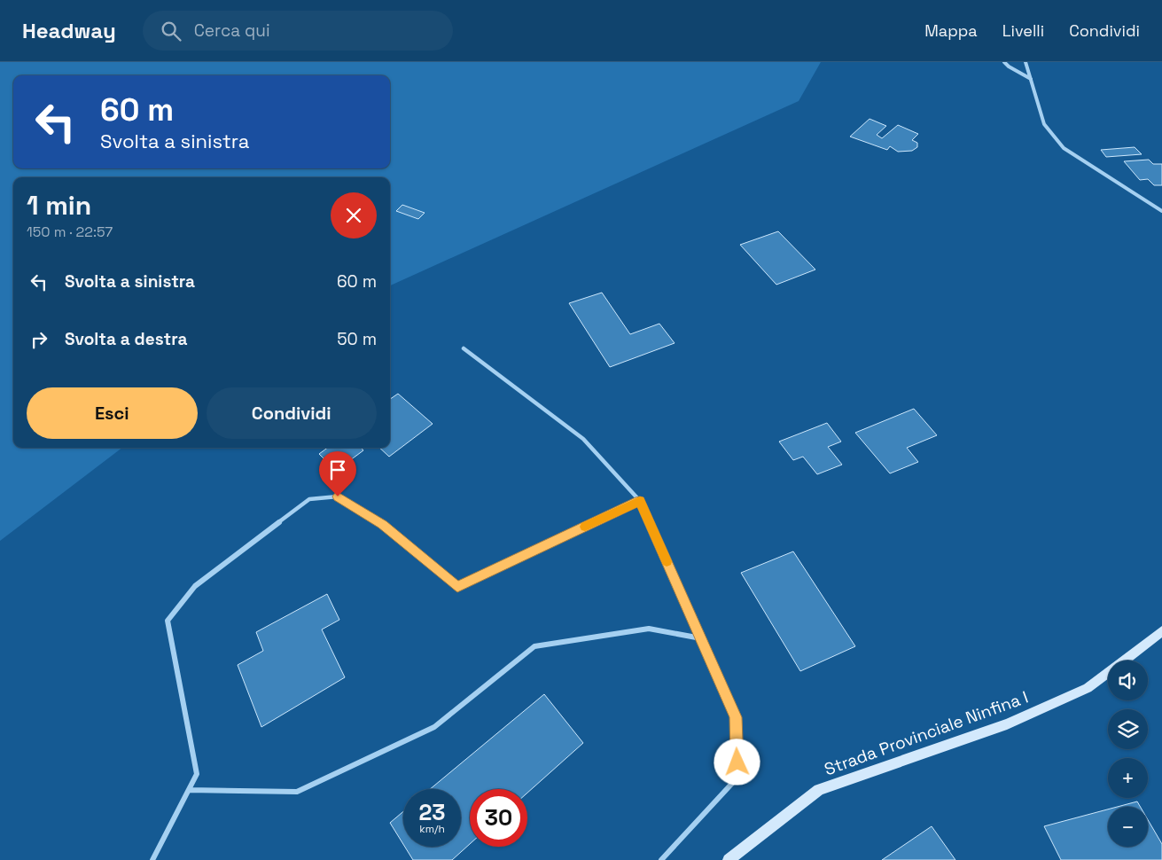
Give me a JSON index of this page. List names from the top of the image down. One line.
{"streets":{"main road":["Strada Provinciale Ninfina I"]},"page":{"header":"Headway","search":"Cerca qui","nav":["Mappa","Livelli","Condividi"],"turn":["60 m","Svolta a sinistra"],"heading":["1 min","150 m · 22:57"],"list":[{"name":"Svolta a sinistra","value":"60 m"},{"name":"Svolta a destra","value":"50 m"}],"buttons":["Esci","Condividi"],"map_buttons":["+","−"],"speed":"23 km/h","limit":"30"}}
